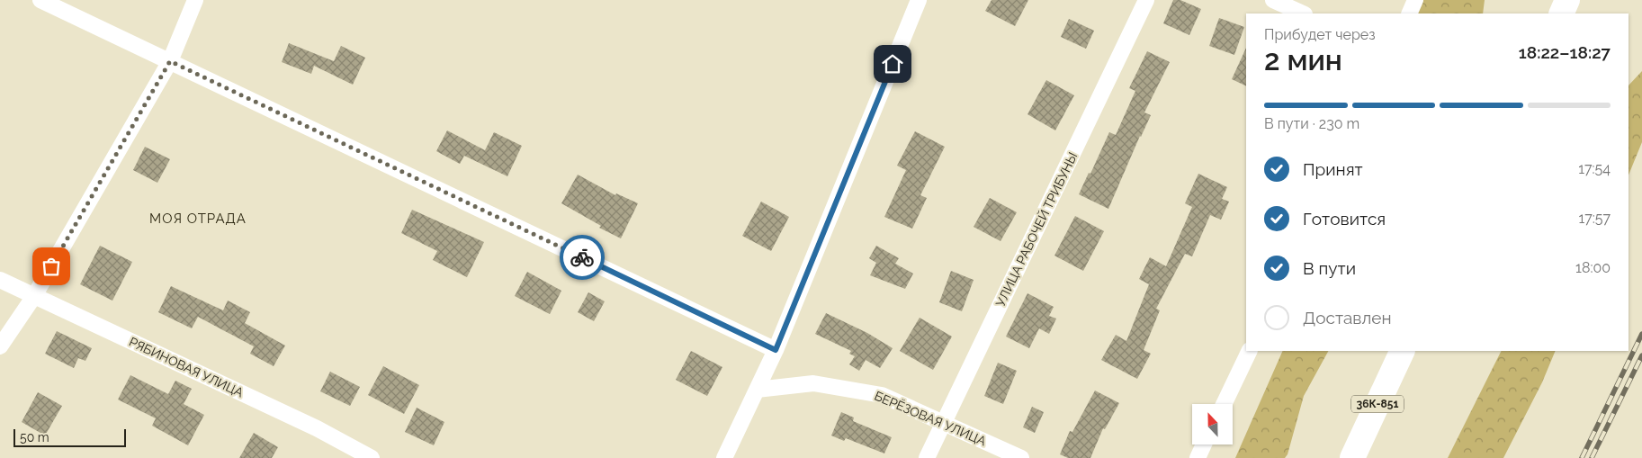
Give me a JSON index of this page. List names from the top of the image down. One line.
{"streets":{"main road":["36К-851"],"street":["УЛИЦА РАБОЧЕЙ ТРИБУНЫ","РЯБИНОВАЯ УЛИЦА","БЕРЁЗОВАЯ УЛИЦА"]},"crossings":[["УЛИЦА РАБОЧЕЙ ТРИБУНЫ","БЕРЁЗОВАЯ УЛИЦА"]],"districts":["МОЯ ОТРАДА"],"scale_bar":"50 m","north":"top","page":{"heading":["2 мин","Прибудет через","18:22–18:27"],"bar":"В пути · 230 m","list":[["Принят","17:54"],["Готовится","17:57"],["В пути","18:00"],"Доставлен"],"scale":"50 m"}}
